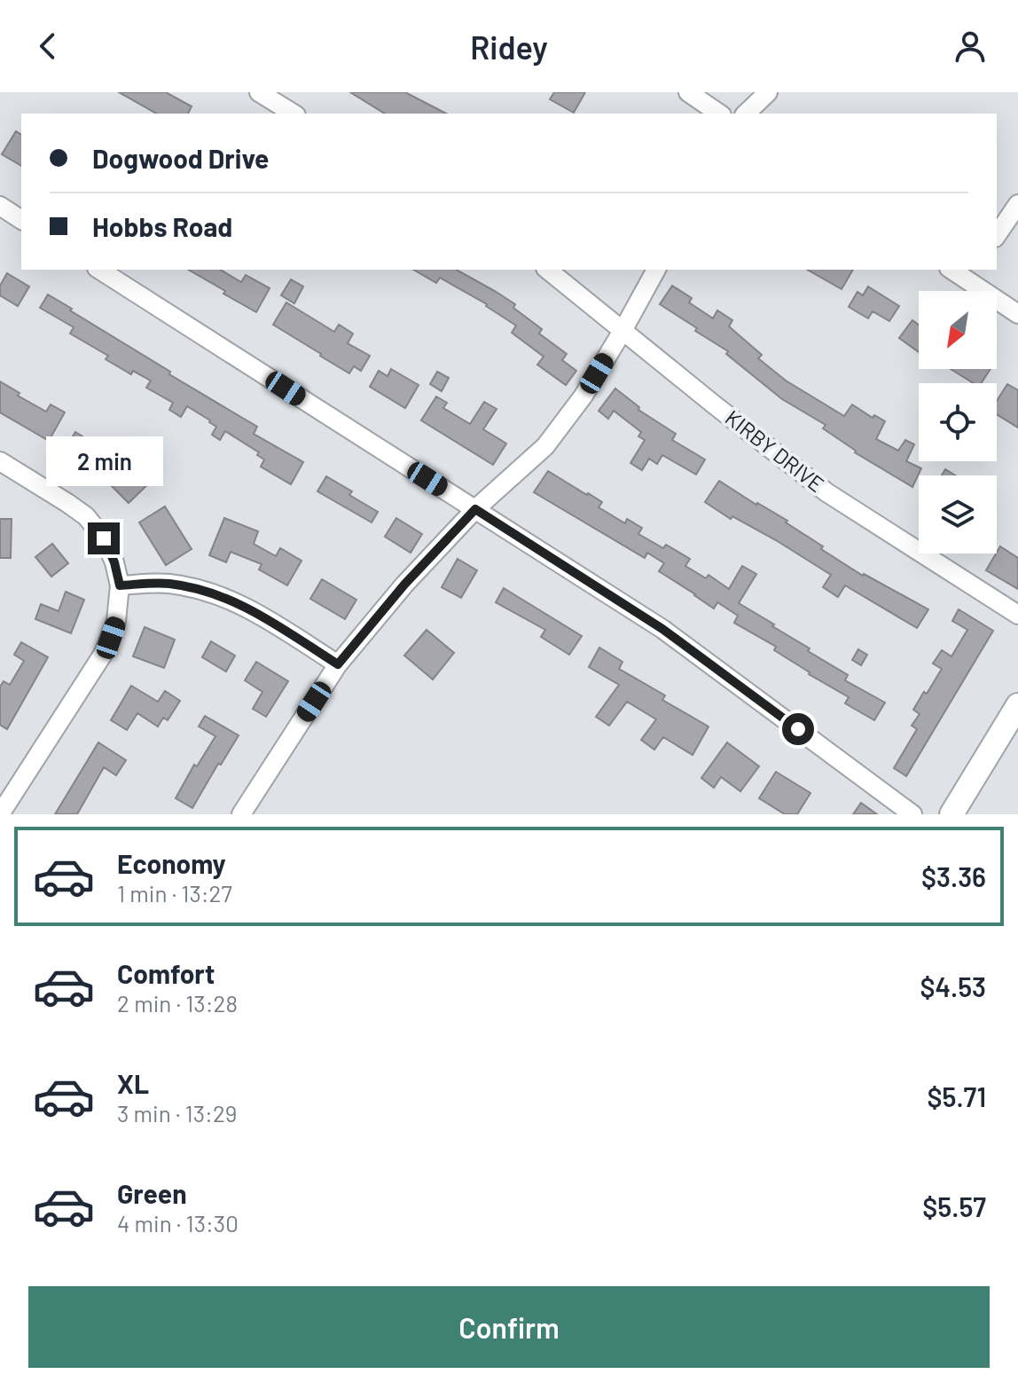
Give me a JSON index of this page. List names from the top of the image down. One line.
{"streets":{"street":["KIRBY DRIVE"]},"north":"bottom left","page":{"header":"Ridey","banner":["Dogwood Drive","Hobbs Road"],"bubble":"2 min","list":[{"name":"Economy","note":"1 min · 13:27","value":"$3.36"},{"name":"Comfort","note":"2 min · 13:28","value":"$4.53"},{"name":"XL","note":"3 min · 13:29","value":"$5.71"},{"name":"Green","note":"4 min · 13:30","value":"$5.57"}],"buttons":"Confirm"}}
